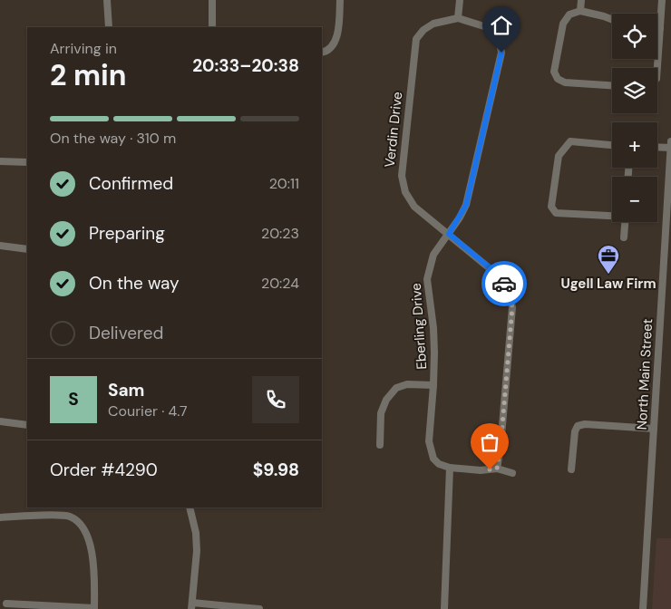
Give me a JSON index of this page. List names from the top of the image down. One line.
{"streets":{"street":["Verdin Drive","Eberling Drive","North Main Street"]},"crossings":[["Verdin Drive","Eberling Drive"]],"places":{"office":["Ugell Law Firm"]},"page":{"map_buttons":["+","−"],"heading":["2 min","Arriving in","20:33–20:38"],"panel":["Sam","Courier · 4.7","Order #4290","$9.98"],"bar":"On the way · 310 m","list":[["Confirmed","20:11"],["Preparing","20:23"],["On the way","20:24"],"Delivered"],"round":"S"}}
